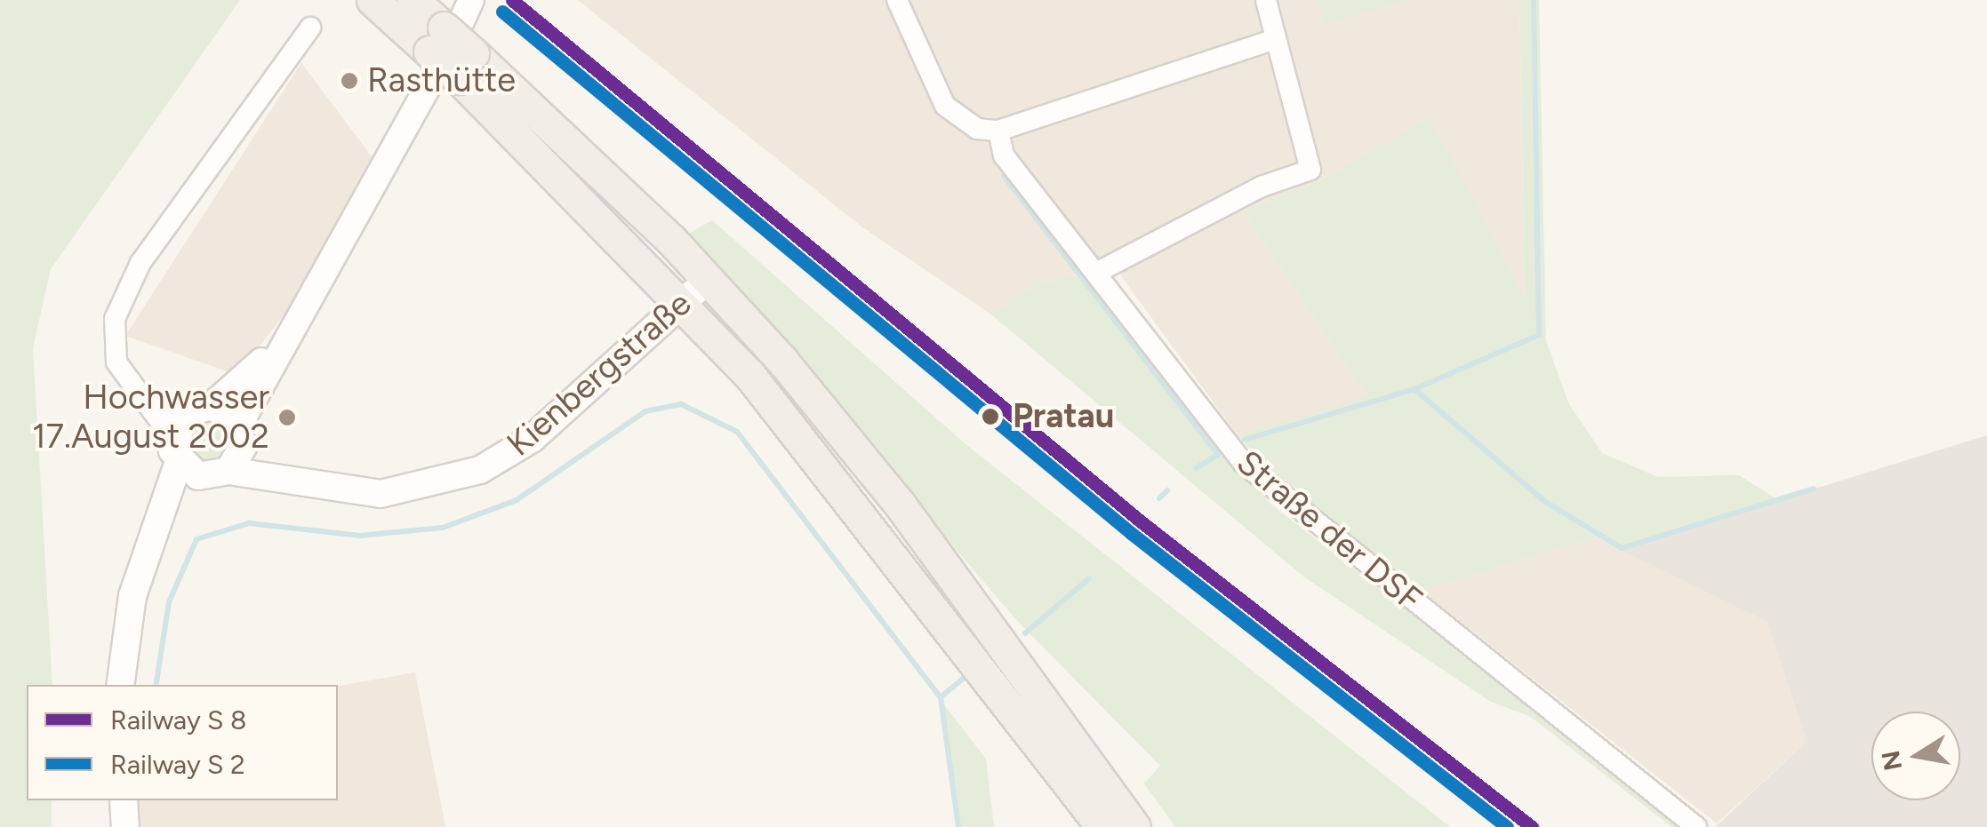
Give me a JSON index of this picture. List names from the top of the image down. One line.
{"streets":{"main road":["Kienbergstraße"],"street":["Straße der DSF"]},"places":["Rasthütte","Pratau","Hochwasser 17.August 2002"],"legend":["Railway S 8","Railway S 2"],"north":"left"}
